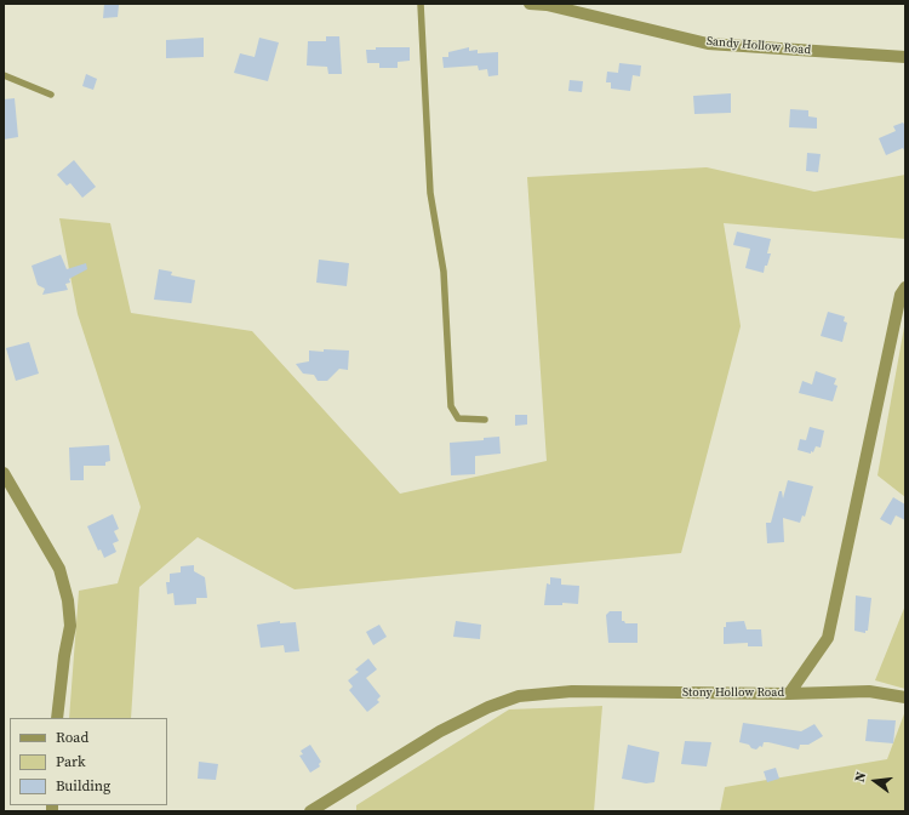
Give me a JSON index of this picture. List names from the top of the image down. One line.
{"streets":{"street":["Sandy Hollow Road","Stony Hollow Road"]},"legend":["Road","Park","Building"],"north":"left"}
